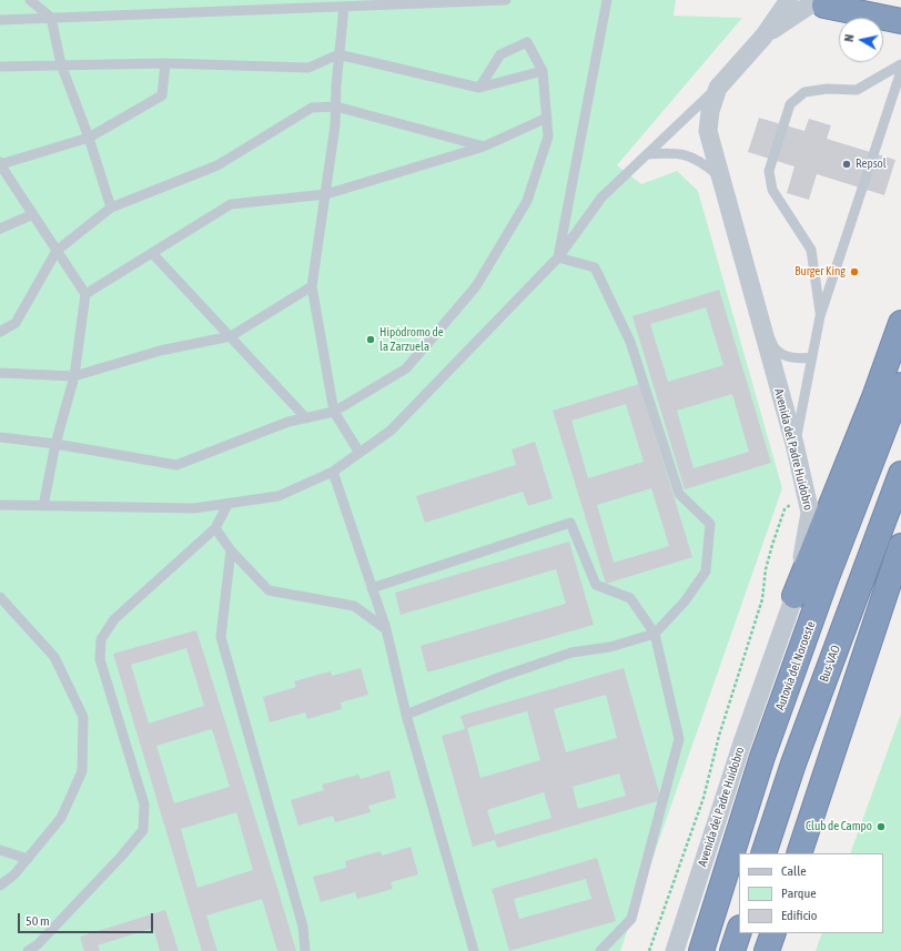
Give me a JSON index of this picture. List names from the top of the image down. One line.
{"streets":{"highway":["Bus-VAO","Autovía del Noroeste"],"street":["Avenida del Padre Huidobro"]},"places":["Repsol","Burger King","Hipódromo de la Zarzuela","Club de Campo"],"legend":["Calle","Parque","Edificio"],"scale_bar":"50 m","north":"left"}
